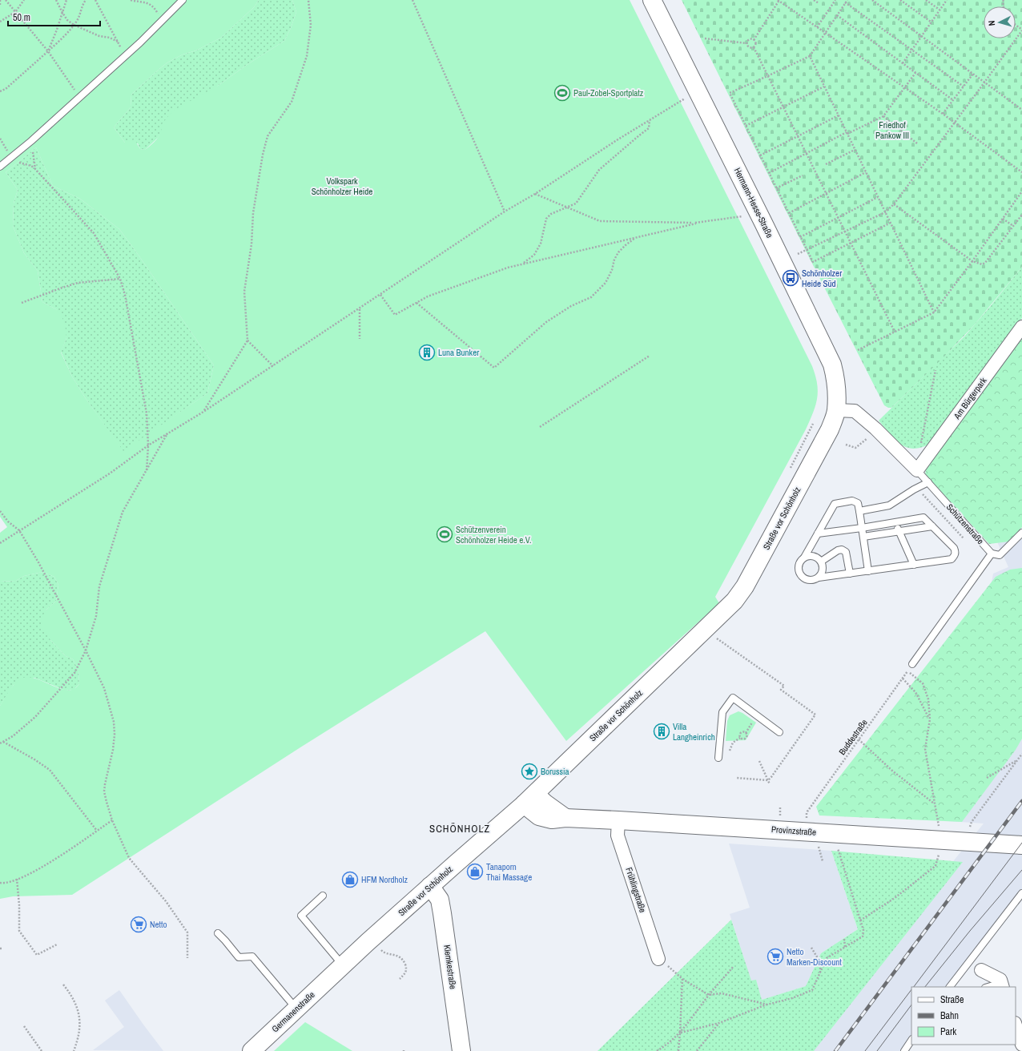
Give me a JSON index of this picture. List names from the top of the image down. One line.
{"streets":{"main road":["Hermann-Hesse-Straße","Straße vor Schönholz","Provinzstraße","Klemkestraße","Germanenstraße"],"street":["Am Bürgerpark","Schützenstraße","Frühlingstraße"],"path":["Buddestraße"]},"crossings":[["Hermann-Hesse-Straße","Straße vor Schönholz"],["Hermann-Hesse-Straße","Schützenstraße"],["Am Bürgerpark","Schützenstraße"],["Straße vor Schönholz","Schützenstraße"],["Straße vor Schönholz","Provinzstraße"],["Straße vor Schönholz","Klemkestraße"],["Straße vor Schönholz","Germanenstraße"],["Provinzstraße","Frühlingstraße"]],"districts":["SCHÖNHOLZ"],"parks":["Friedhof Pankow III","Volkspark Schönholzer Heide"],"places":{"sports":["Paul-Zobel-Sportplatz","Schützenverein Schönholzer Heide e.V."],"bus stop":["Schönholzer Heide Süd"],"building":["Luna Bunker","Villa Langheinrich"],"place":["Borussia"],"shop":["Tanaporn Thai Massage","HFM Nordholz"],"supermarket":["Netto","Netto Marken-Discount"]},"legend":["Straße","Bahn","Park"],"scale_bar":"50 m","north":"left"}
